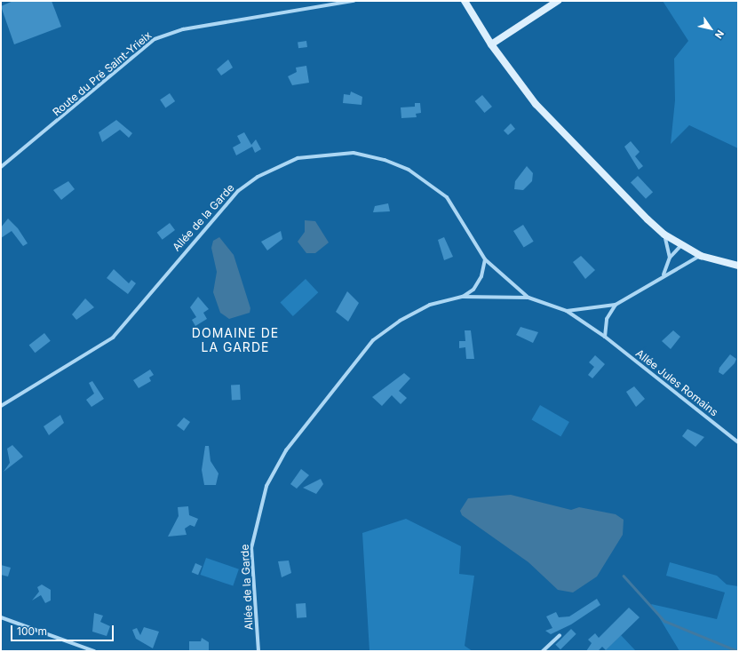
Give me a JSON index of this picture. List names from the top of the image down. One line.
{"streets":{"street":["Route du Pré Saint-Yrieix","Allée de la Garde","Allée Jules Romains"]},"crossings":[["Allée de la Garde","Allée Jules Romains"]],"districts":["DOMAINE DE LA GARDE"],"scale_bar":"100 m","north":"bottom right"}
